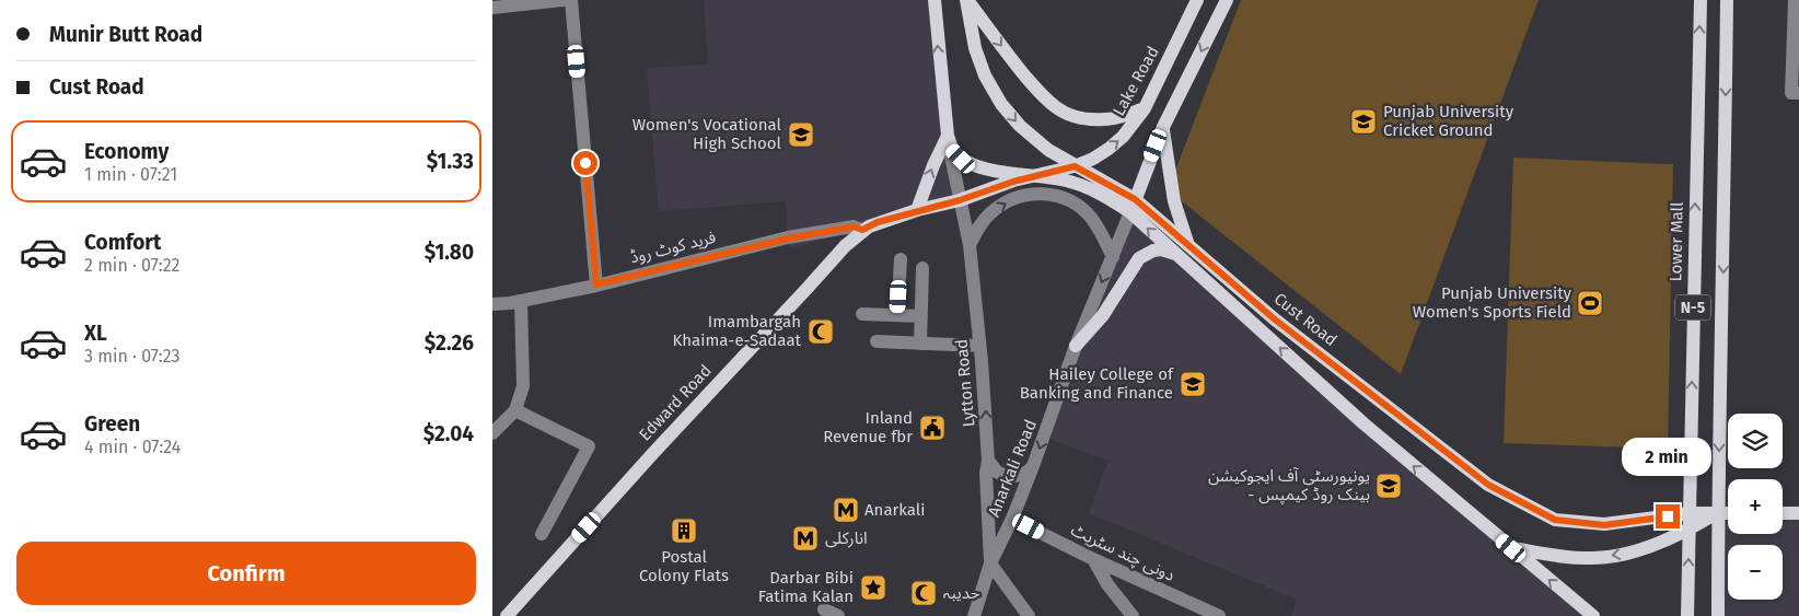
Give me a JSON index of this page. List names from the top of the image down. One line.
{"streets":{"main road":["Lake Road","Lower Mall","N-5","Cust Road","Edward Road"],"street":["فرید کوٹ روڈ","Lytton Road","Anarkali Road","دونی چند سٹریٹ"]},"crossings":[["Lake Road","Cust Road"],["Lake Road","Lytton Road"],["Lake Road","Edward Road"],["Lower Mall","Cust Road"],["فرید کوٹ روڈ","Edward Road"],["N-5","Cust Road"],["Cust Road","Lytton Road"],["Cust Road","Anarkali Road"],["Lytton Road","Anarkali Road"],["Anarkali Road","دونی چند سٹریٹ"]],"one_way":["Anarkali Road"],"places":{"school or university":["Punjab University Cricket Ground","Women's Vocational High School","Hailey College of Banking and Finance","یونیورسٹی آف ایجوکیشن - بینک روڈ کیمپس"],"sports":["Punjab University Women's Sports Field"],"mosque":["Imambargah Khaima-e-Sadaat","حدیبہ"],"public building":["Inland Revenue fbr"],"metro station":["Anarkali","انارکلی"],"building":["Postal Colony Flats"],"place":["Darbar Bibi Fatima Kalan"]},"page":{"banner":["Munir Butt Road","Cust Road"],"list":[{"name":"Economy","note":"1 min · 07:21","value":"$1.33"},{"name":"Comfort","note":"2 min · 07:22","value":"$1.80"},{"name":"XL","note":"3 min · 07:23","value":"$2.26"},{"name":"Green","note":"4 min · 07:24","value":"$2.04"}],"map_buttons":["+","−"],"bubble":"2 min","buttons":"Confirm"}}
